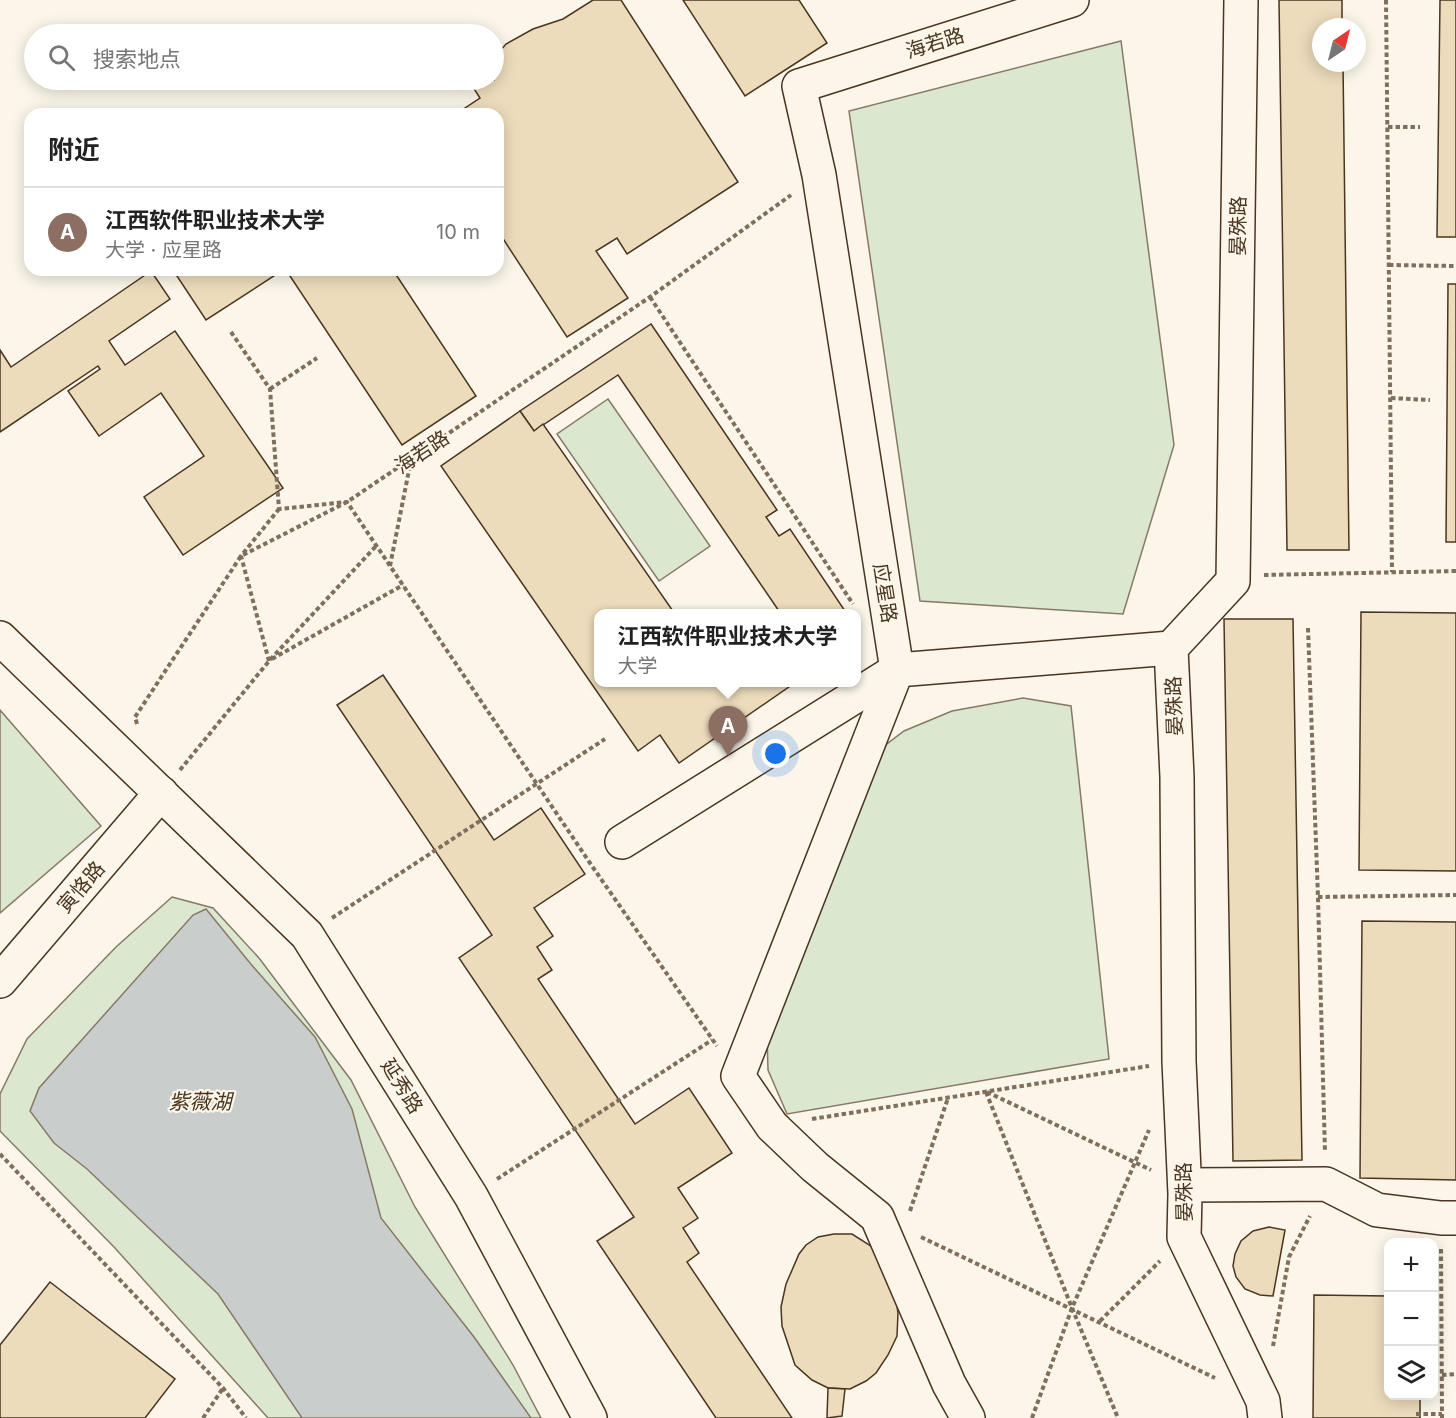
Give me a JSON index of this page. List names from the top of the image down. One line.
{"streets":{"street":["海若路","晏殊路","应星路","寅恪路","延秀路"]},"crossings":[["海若路","应星路"],["寅恪路","延秀路"]],"water":["紫薇湖"],"north":"top right","page":{"search":"搜索地点","heading":"附近","list":[{"mark":"A","name":"江西软件职业技术大学","note":"大学 · 应星路","value":"10 m"}],"popup":["江西软件职业技术大学","大学"],"pins":"A","map_buttons":["+","−"]}}
